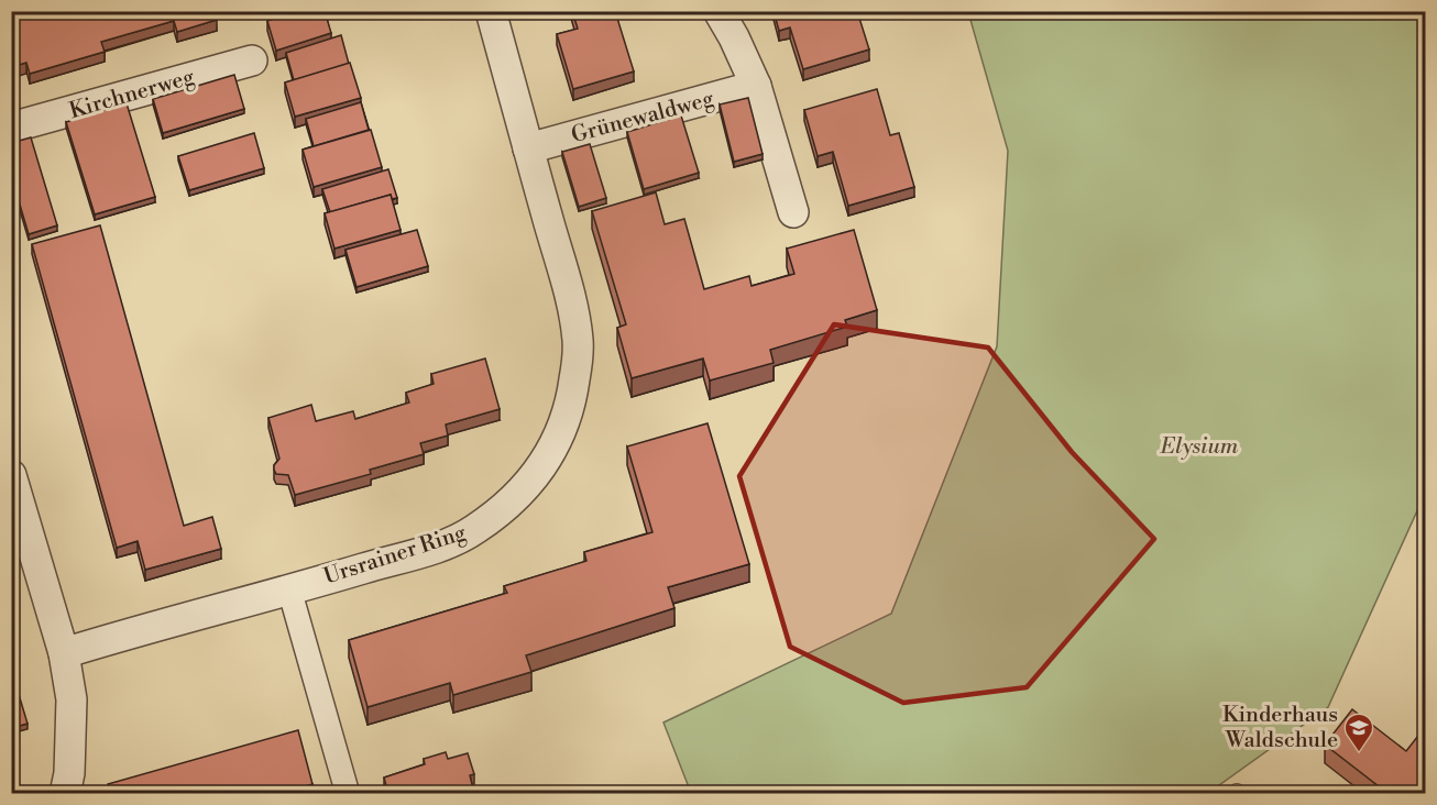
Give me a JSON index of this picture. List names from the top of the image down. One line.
{"streets":{"street":["Kirchnerweg","Grünewaldweg","Ursrainer Ring"]},"crossings":[["Grünewaldweg","Ursrainer Ring"]],"parks":["Elysium"],"places":{"school or university":["Kinderhaus Waldschule"]}}
